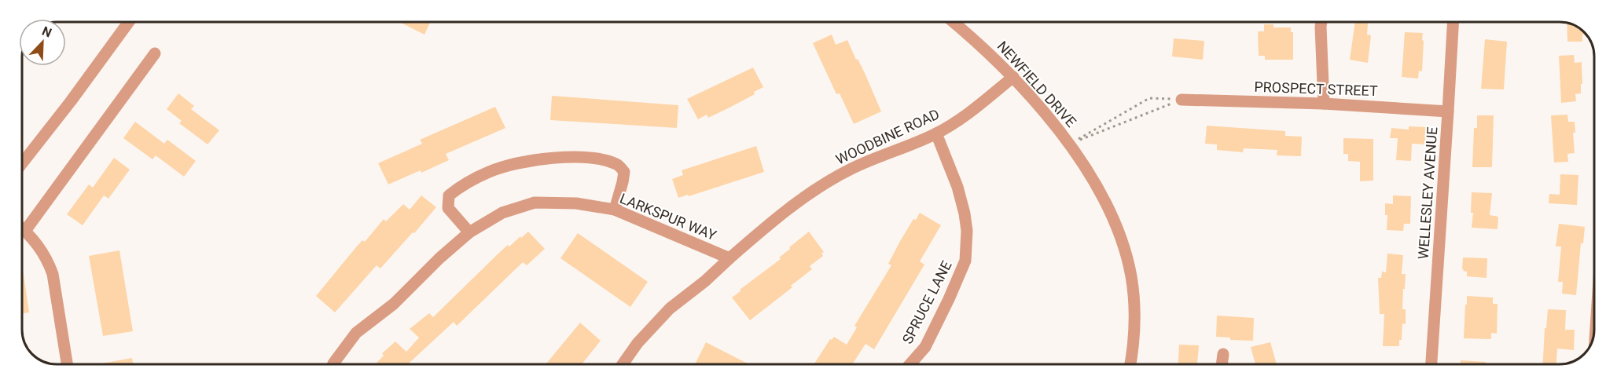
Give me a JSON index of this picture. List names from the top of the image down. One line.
{"streets":{"street":["NEWFIELD DRIVE","PROSPECT STREET","WOODBINE ROAD","WELLESLEY AVENUE","LARKSPUR WAY","SPRUCE LANE"]},"crossings":[["NEWFIELD DRIVE","WOODBINE ROAD"],["PROSPECT STREET","WELLESLEY AVENUE"],["WOODBINE ROAD","LARKSPUR WAY"],["WOODBINE ROAD","SPRUCE LANE"]],"north":"top right"}
